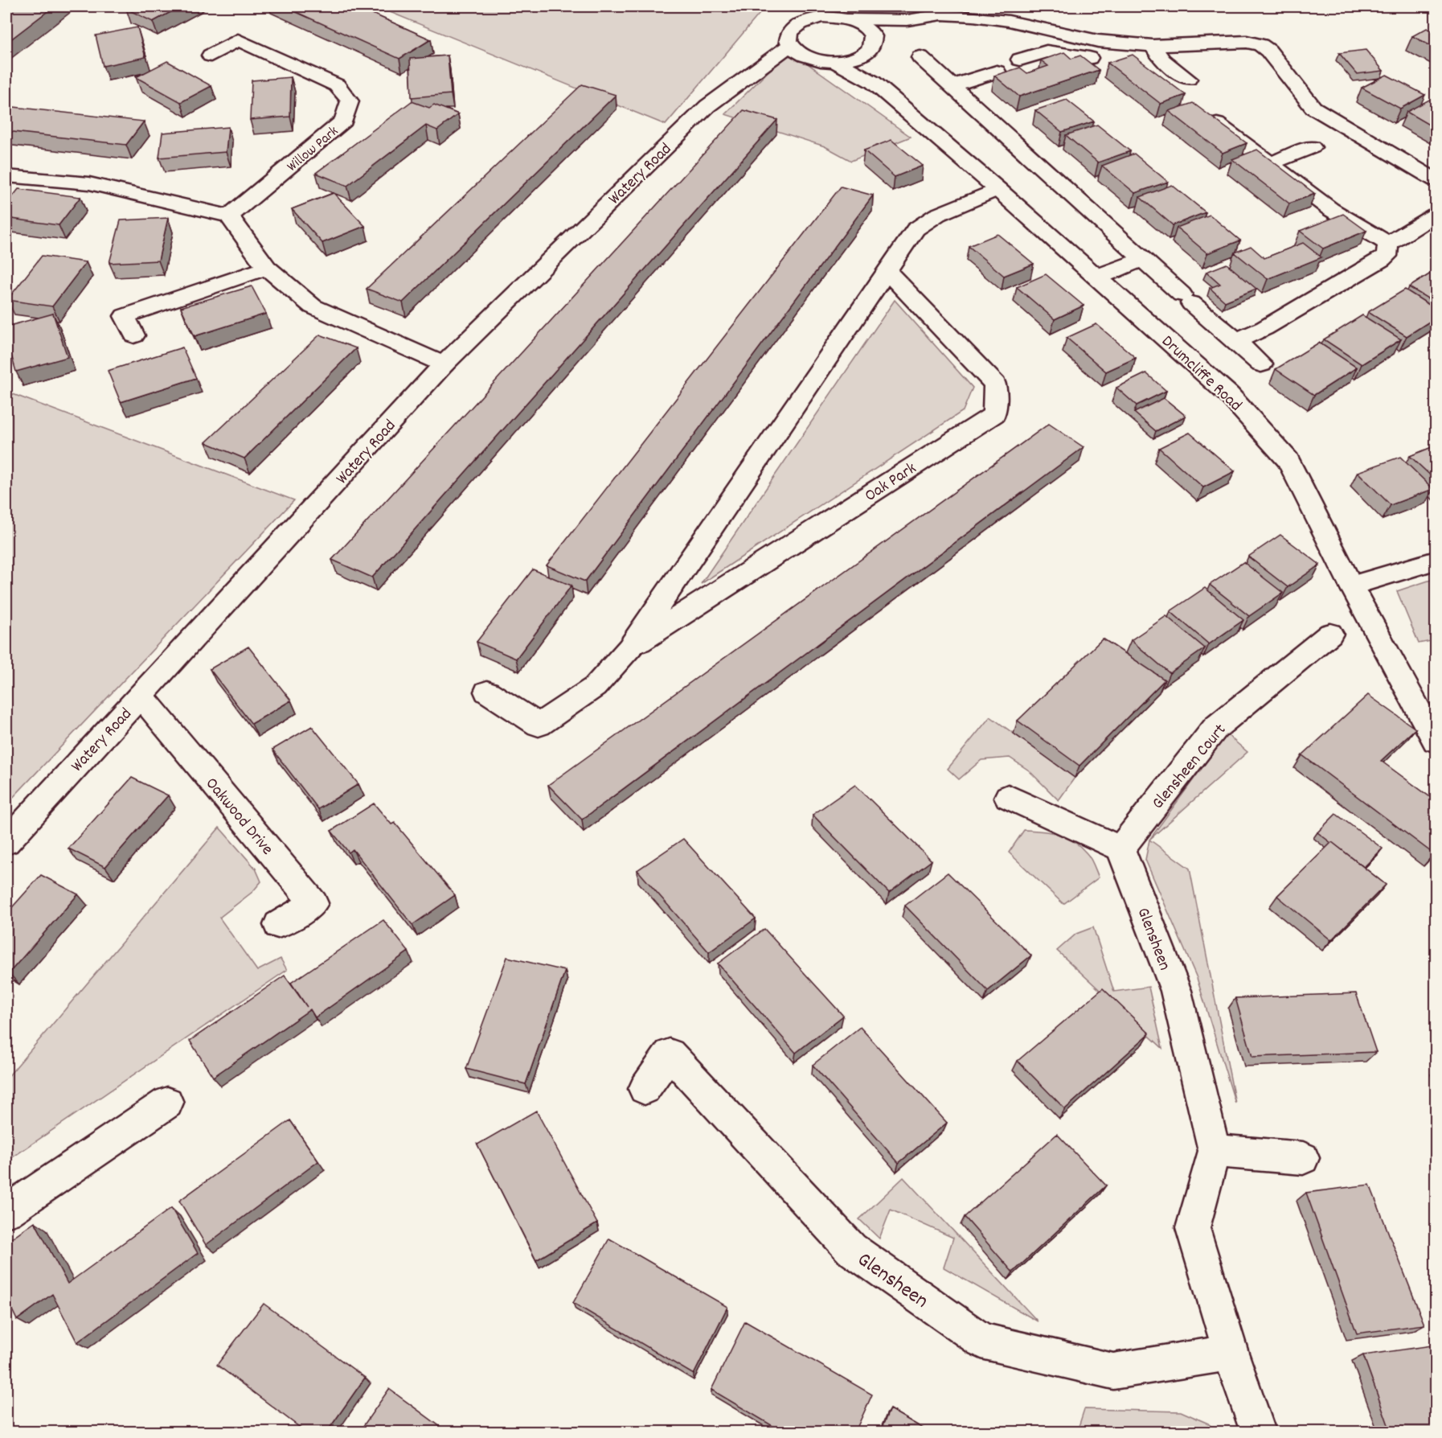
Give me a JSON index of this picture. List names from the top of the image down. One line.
{"streets":{"street":["Willow Park","Watery Road","Drumcliffe Road","Oak Park","Glensheen Court","Oakwood Drive","Glensheen"]},"crossings":[["Watery Road","Drumcliffe Road"],["Watery Road","Oakwood Drive"],["Drumcliffe Road","Oak Park"],["Glensheen Court","Glensheen"]]}
